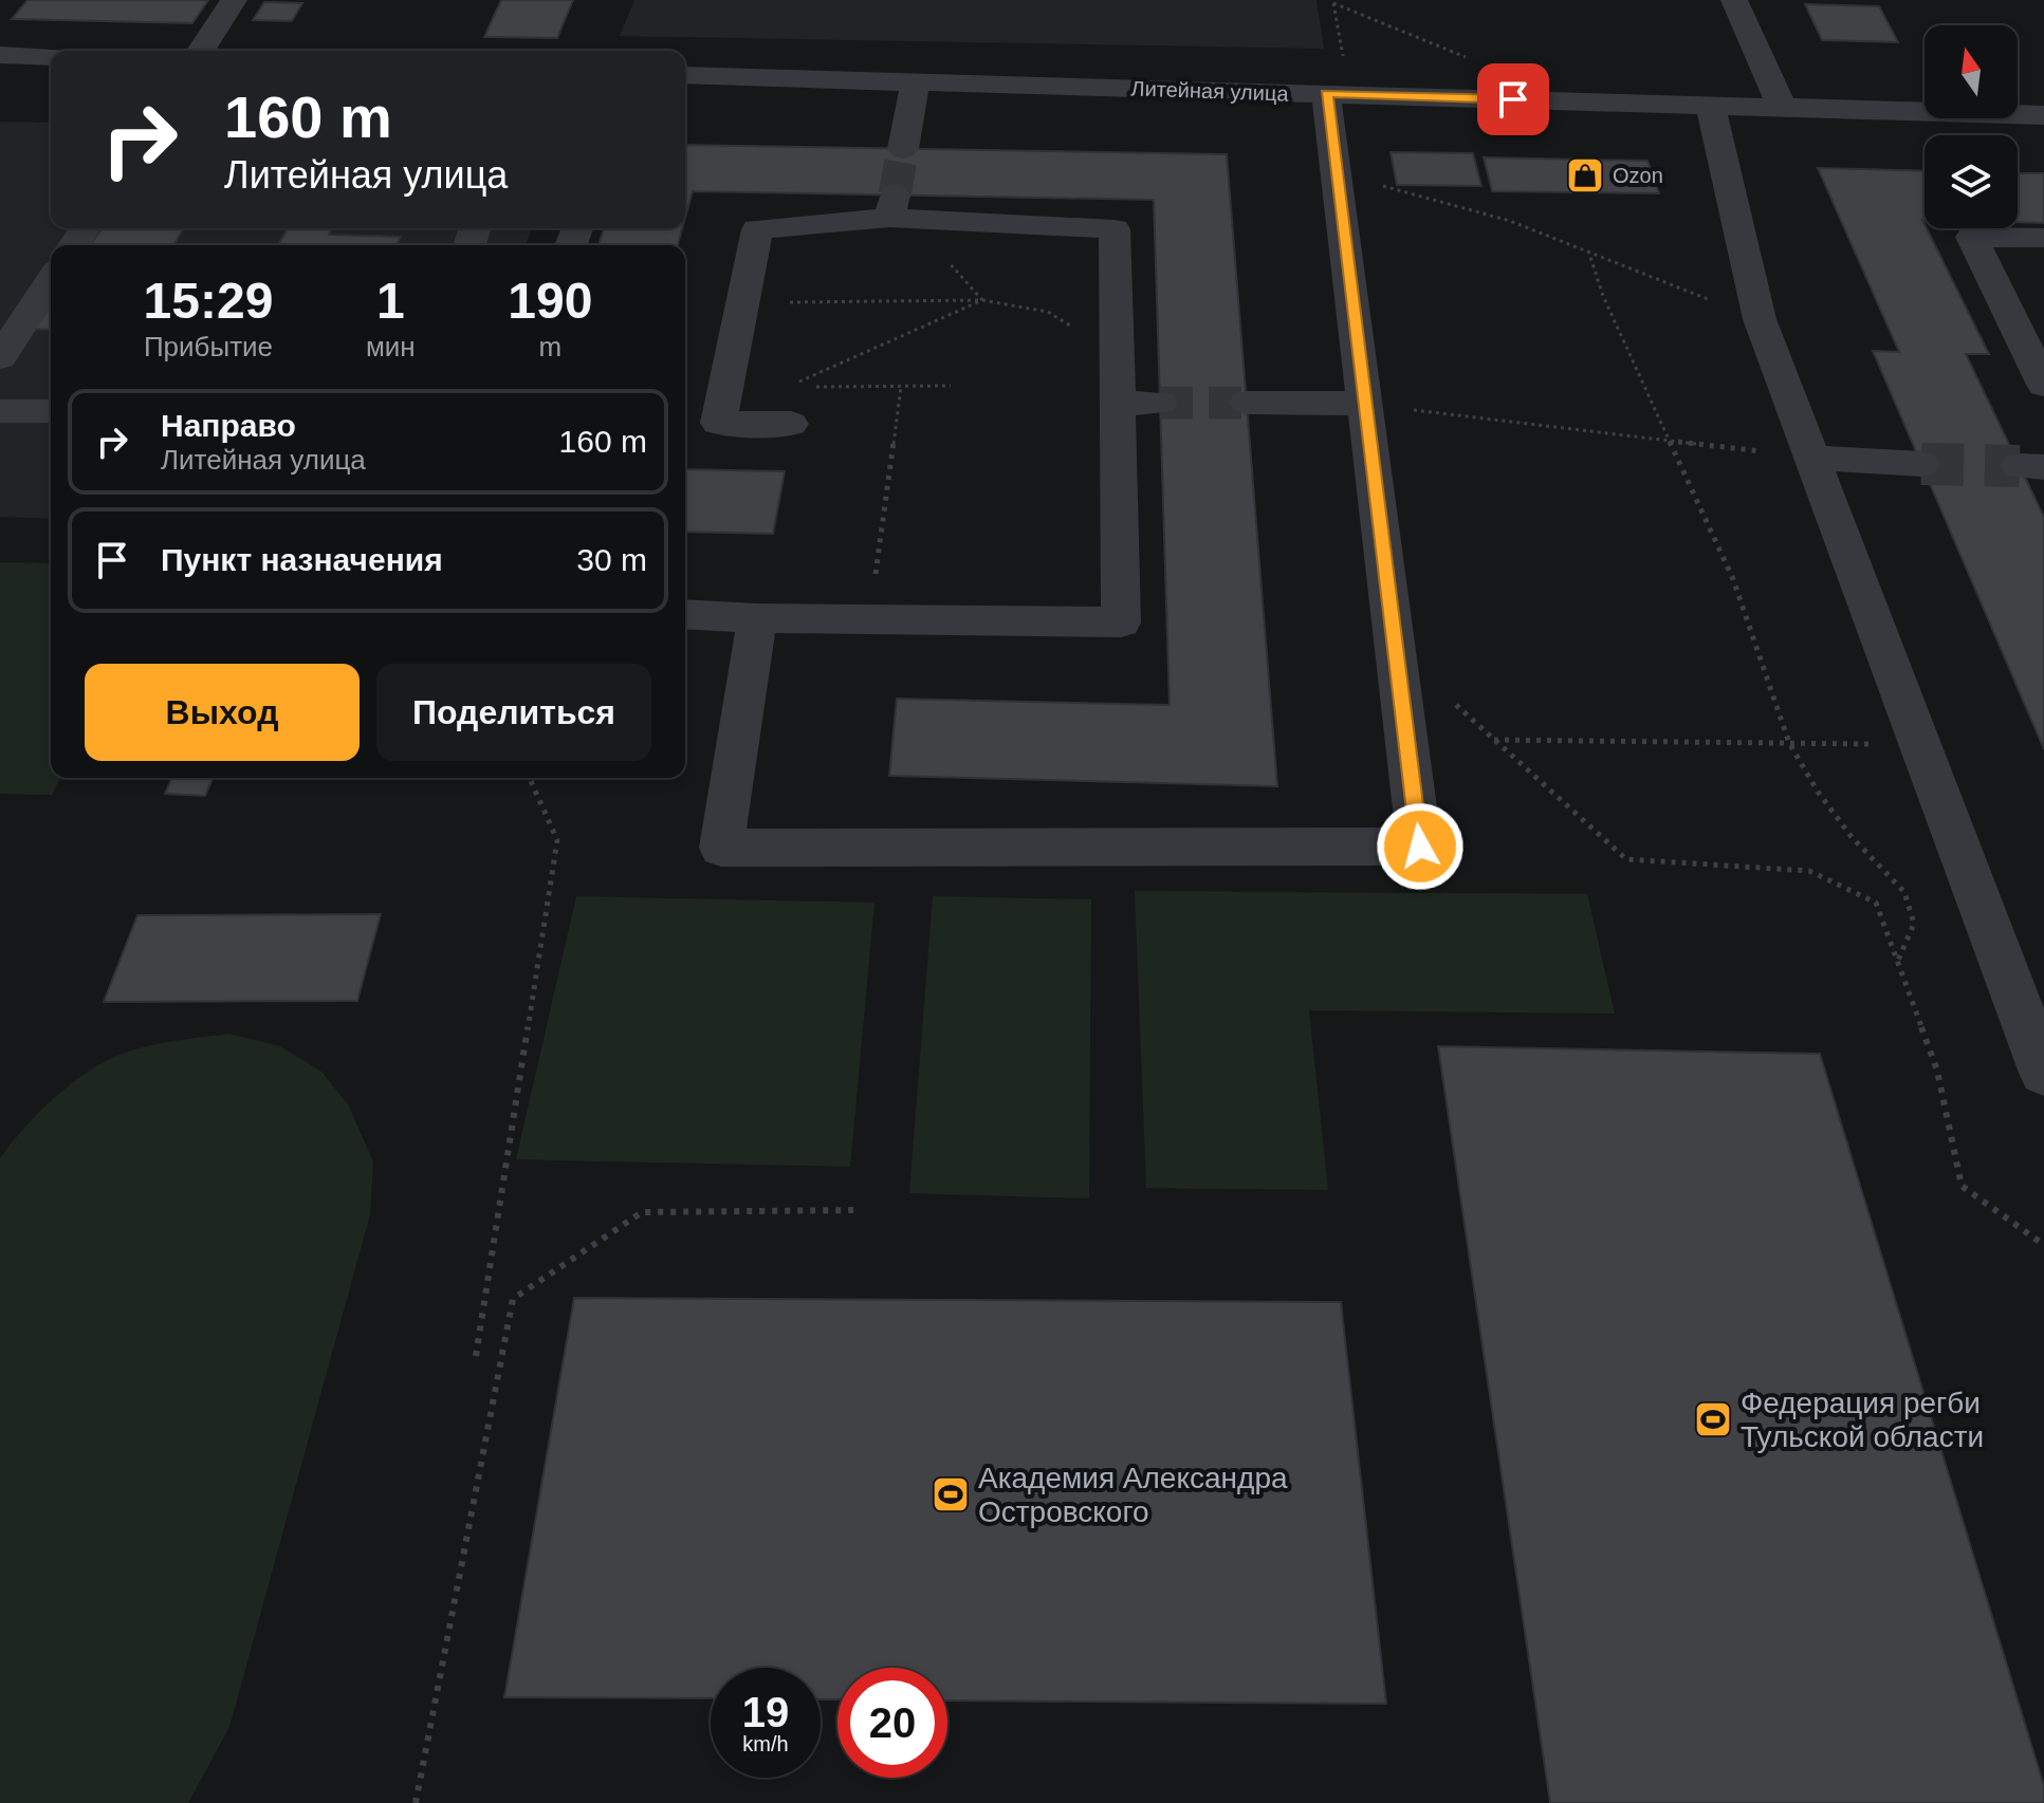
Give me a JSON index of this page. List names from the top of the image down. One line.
{"streets":{"street":["Литейная улица"]},"places":{"shop":["Ozon"],"sports":["Федерация регби Тульской области","Академия Александра Островского"]},"north":"top","page":{"turn":["160 m","Литейная улица"],"eta":["15:29","Прибытие","1","мин","190","m"],"list":[{"name":"Направо","note":"Литейная улица","value":"160 m"},{"name":"Пункт назначения","value":"30 m"}],"buttons":["Выход","Поделиться"],"speed":"19 km/h","limit":"20"}}
